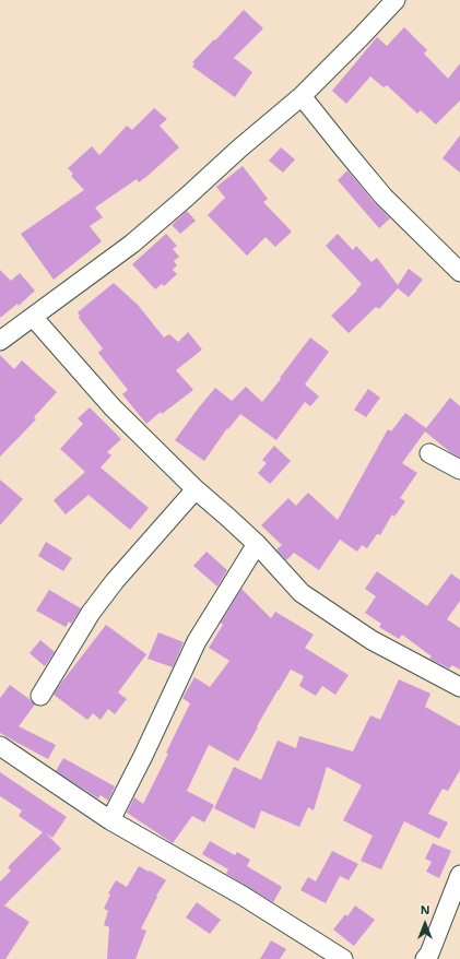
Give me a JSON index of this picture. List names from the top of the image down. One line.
{"north":"top"}
